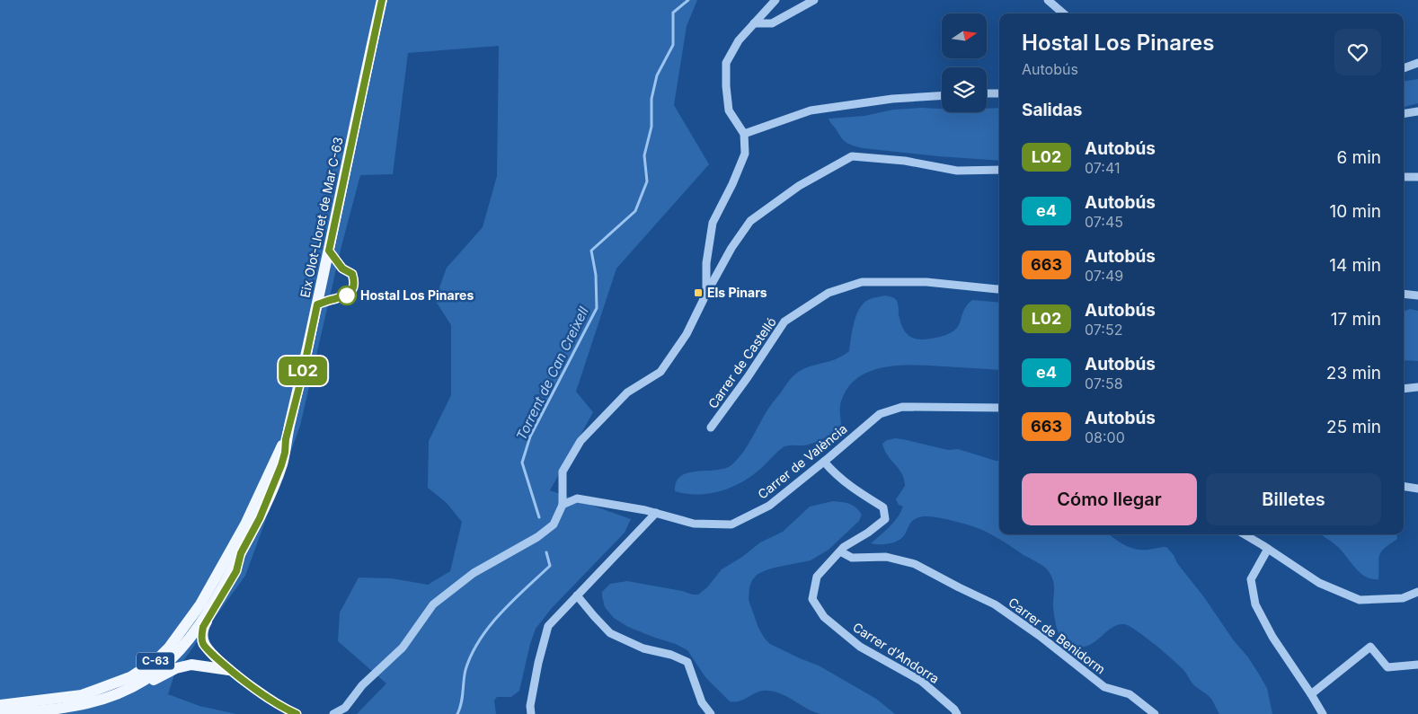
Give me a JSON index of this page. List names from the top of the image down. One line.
{"streets":{"main road":["Eix Olot-Lloret de Mar C-63","C-63"],"street":["Carrer de Castelló","Carrer de València","Carrer de Benidorm","Carrer d'Andorra"]},"crossings":[["Eix Olot-Lloret de Mar C-63","C-63"],["Carrer de València","Carrer d'Andorra"],["Carrer de Benidorm","Carrer d'Andorra"]],"water":["Torrent de Can Creixell"],"places":{"transit":["Els Pinars"],"other":["Hostal Los Pinares"]},"lines":["bus line L02"],"north":"right","page":{"on_map":"L02","heading":[["Hostal Los Pinares","Autobús"],"Salidas"],"list":[{"mark":"L02","name":"Autobús","note":"07:41","value":"6 min"},{"mark":"e4","name":"Autobús","note":"07:45","value":"10 min"},{"mark":"663","name":"Autobús","note":"07:49","value":"14 min"},{"mark":"L02","name":"Autobús","note":"07:52","value":"17 min"},{"mark":"e4","name":"Autobús","note":"07:58","value":"23 min"},{"mark":"663","name":"Autobús","note":"08:00","value":"25 min"}],"buttons":["Cómo llegar","Billetes"]}}
